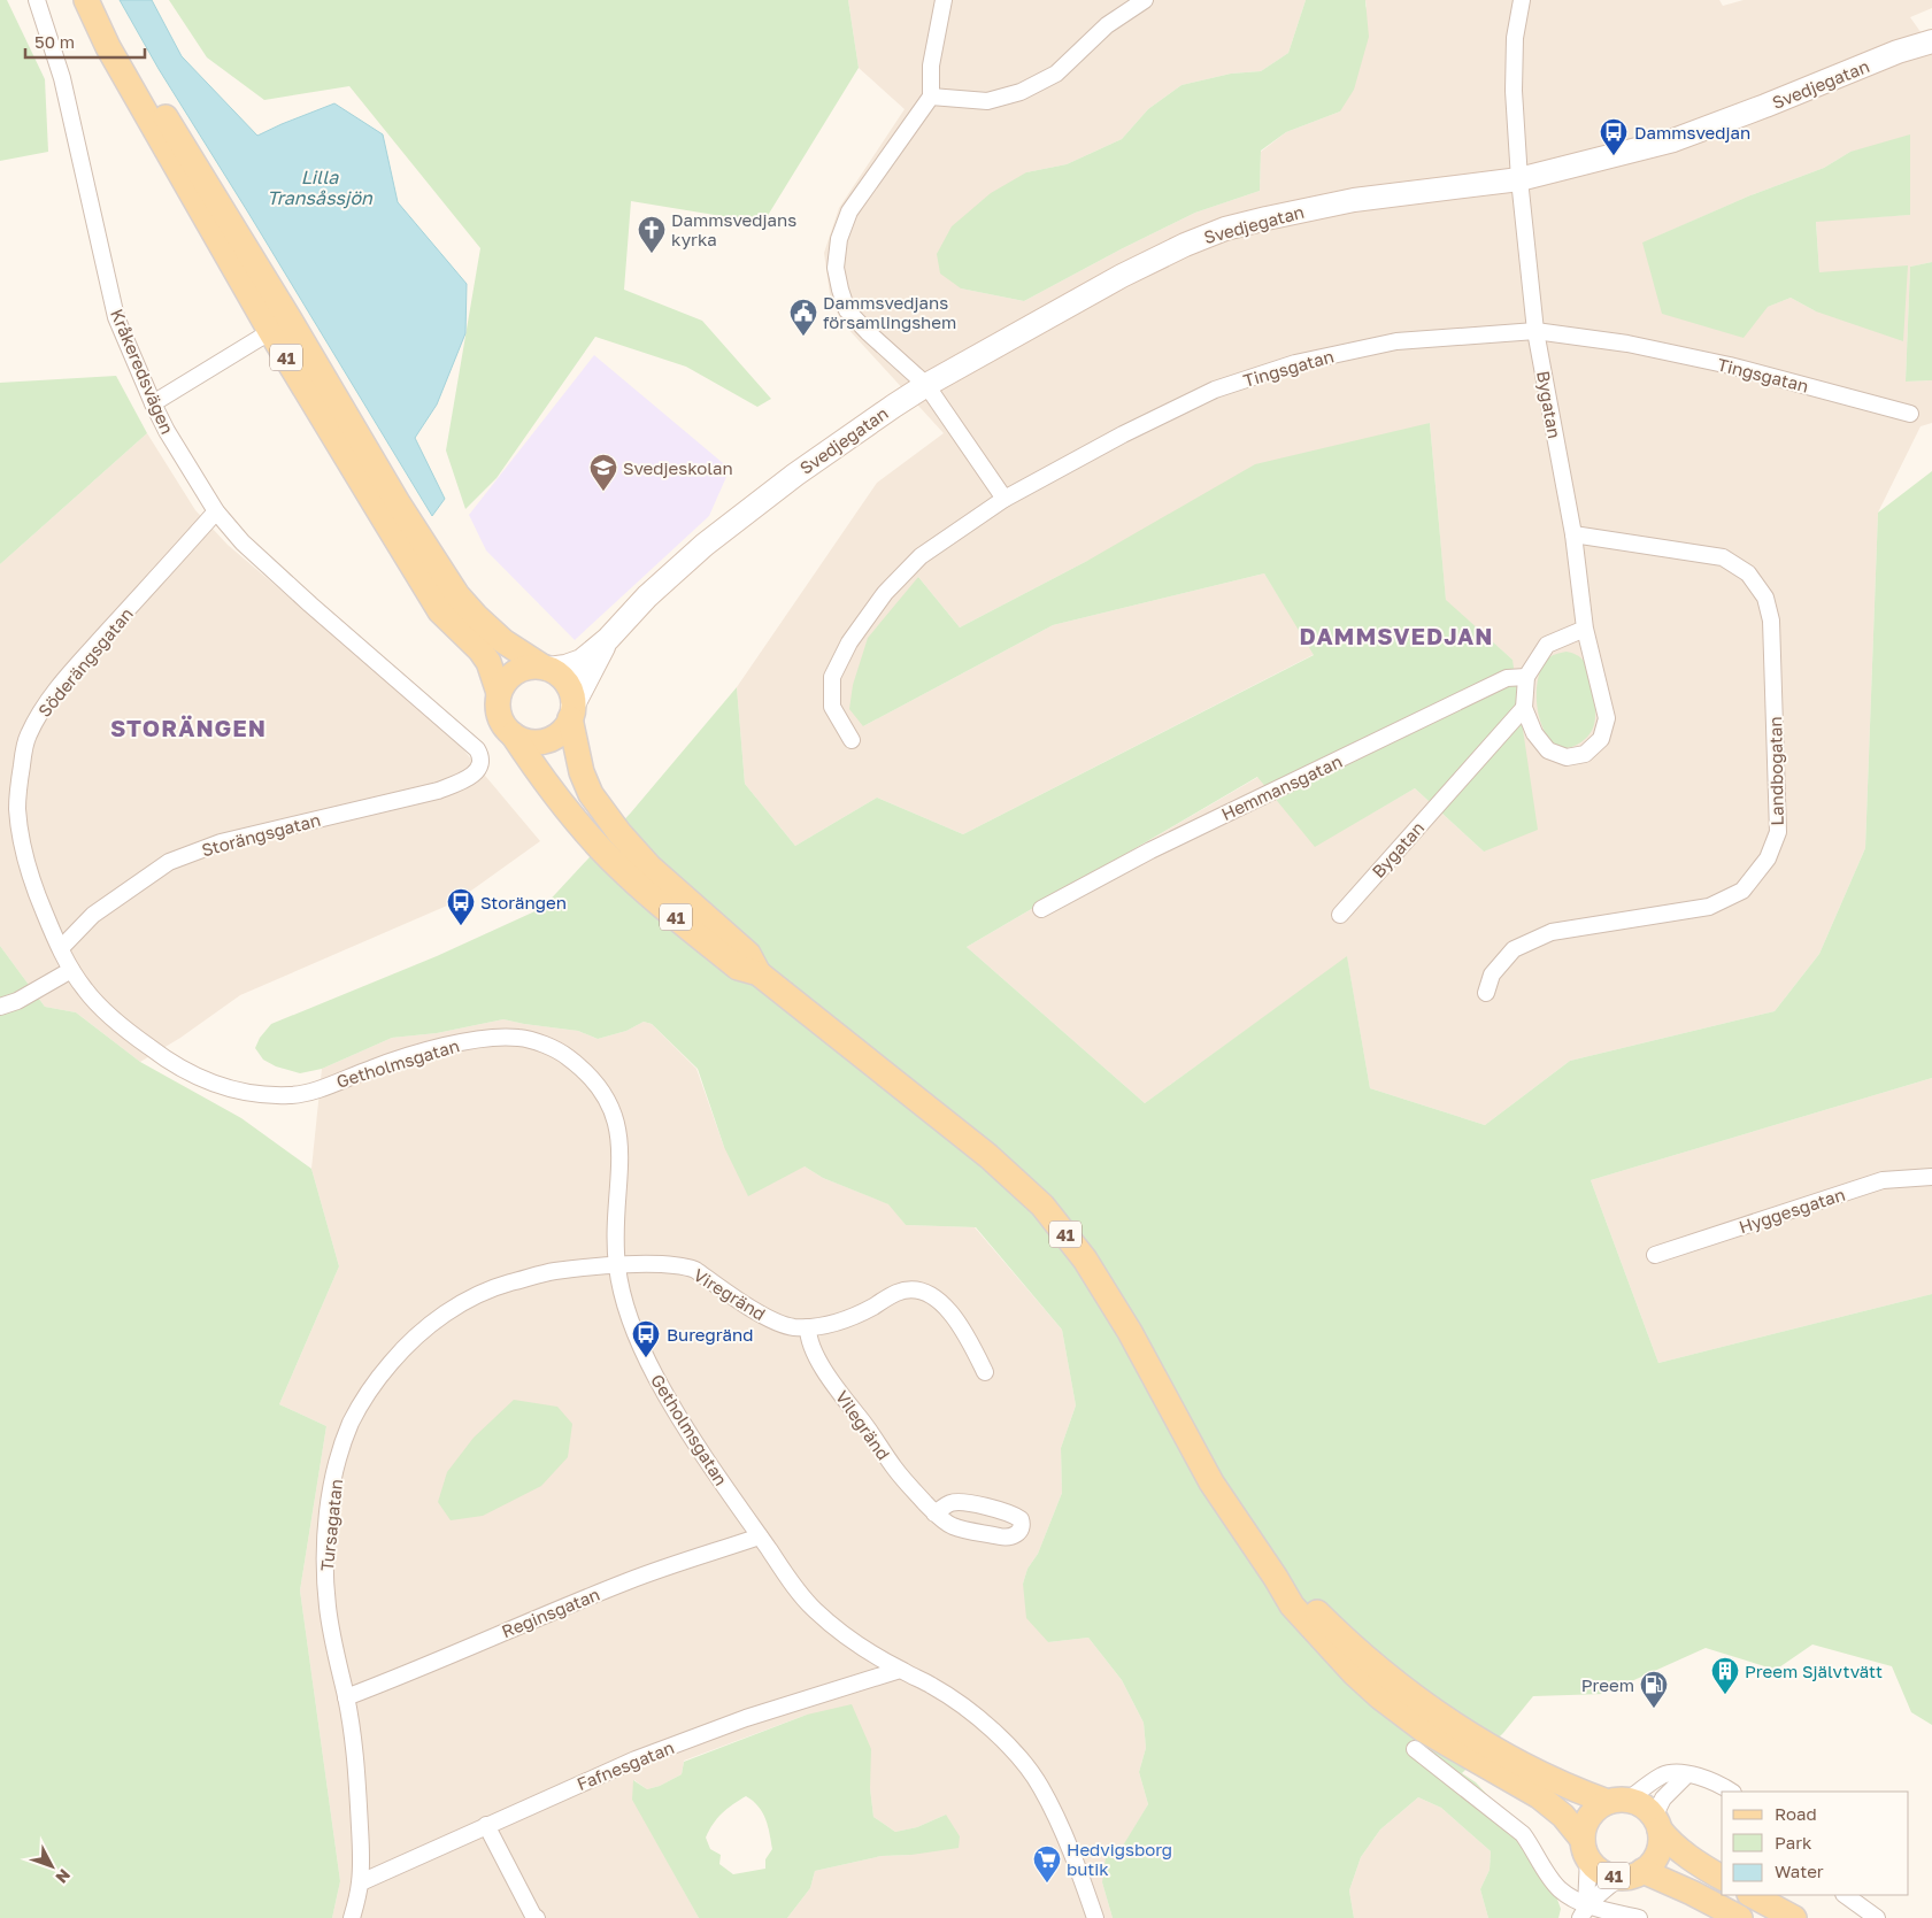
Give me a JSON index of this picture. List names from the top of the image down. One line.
{"streets":{"main road":["41"],"street":["Svedjegatan","Tingsgatan","Kråkeredsvägen","Bygatan","Söderängsgatan","Landbogatan","Hemmansgatan","Storängsgatan","Getholmsgatan","Hyggesgatan","Viregränd","Vilegränd","Tursagatan","Reginsgatan","Fafnesgatan"]},"crossings":[["Svedjegatan","41"],["Svedjegatan","Bygatan"],["Tingsgatan","Bygatan"],["Kråkeredsvägen","Söderängsgatan"],["Kråkeredsvägen","Storängsgatan"],["Bygatan","Landbogatan"],["Bygatan","Hemmansgatan"],["Söderängsgatan","Storängsgatan"],["Söderängsgatan","Getholmsgatan"],["Getholmsgatan","Viregränd"],["Getholmsgatan","Tursagatan"],["Getholmsgatan","Reginsgatan"],["Getholmsgatan","Fafnesgatan"],["Viregränd","Vilegränd"],["Viregränd","Tursagatan"],["Tursagatan","Reginsgatan"],["Tursagatan","Fafnesgatan"]],"districts":["DAMMSVEDJAN","STORÄNGEN"],"water":["Lilla Transåssjön"],"places":{"bus stop":["Dammsvedjan","Storängen","Buregränd"],"church":["Dammsvedjans kyrka"],"public building":["Dammsvedjans församlingshem"],"school or university":["Svedjeskolan"],"building":["Preem Självtvätt"],"fuel station":["Preem"],"supermarket":["Hedvigsborg butik"]},"legend":["Road","Park","Water"],"scale_bar":"50 m","north":"bottom right"}
